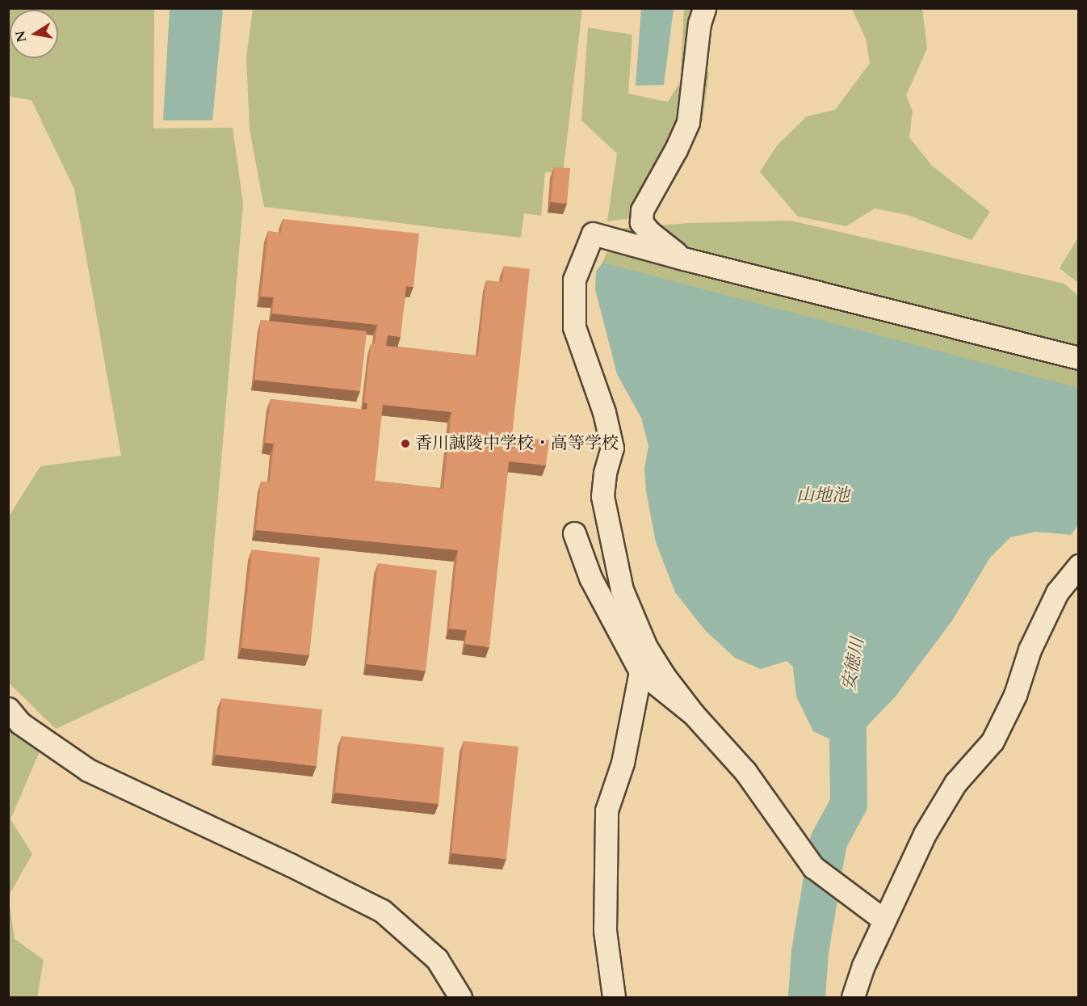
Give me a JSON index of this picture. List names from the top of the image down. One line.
{"water":["山地池","安徳川"],"places":["香川誠陵中学校・高等学校"],"north":"left"}
